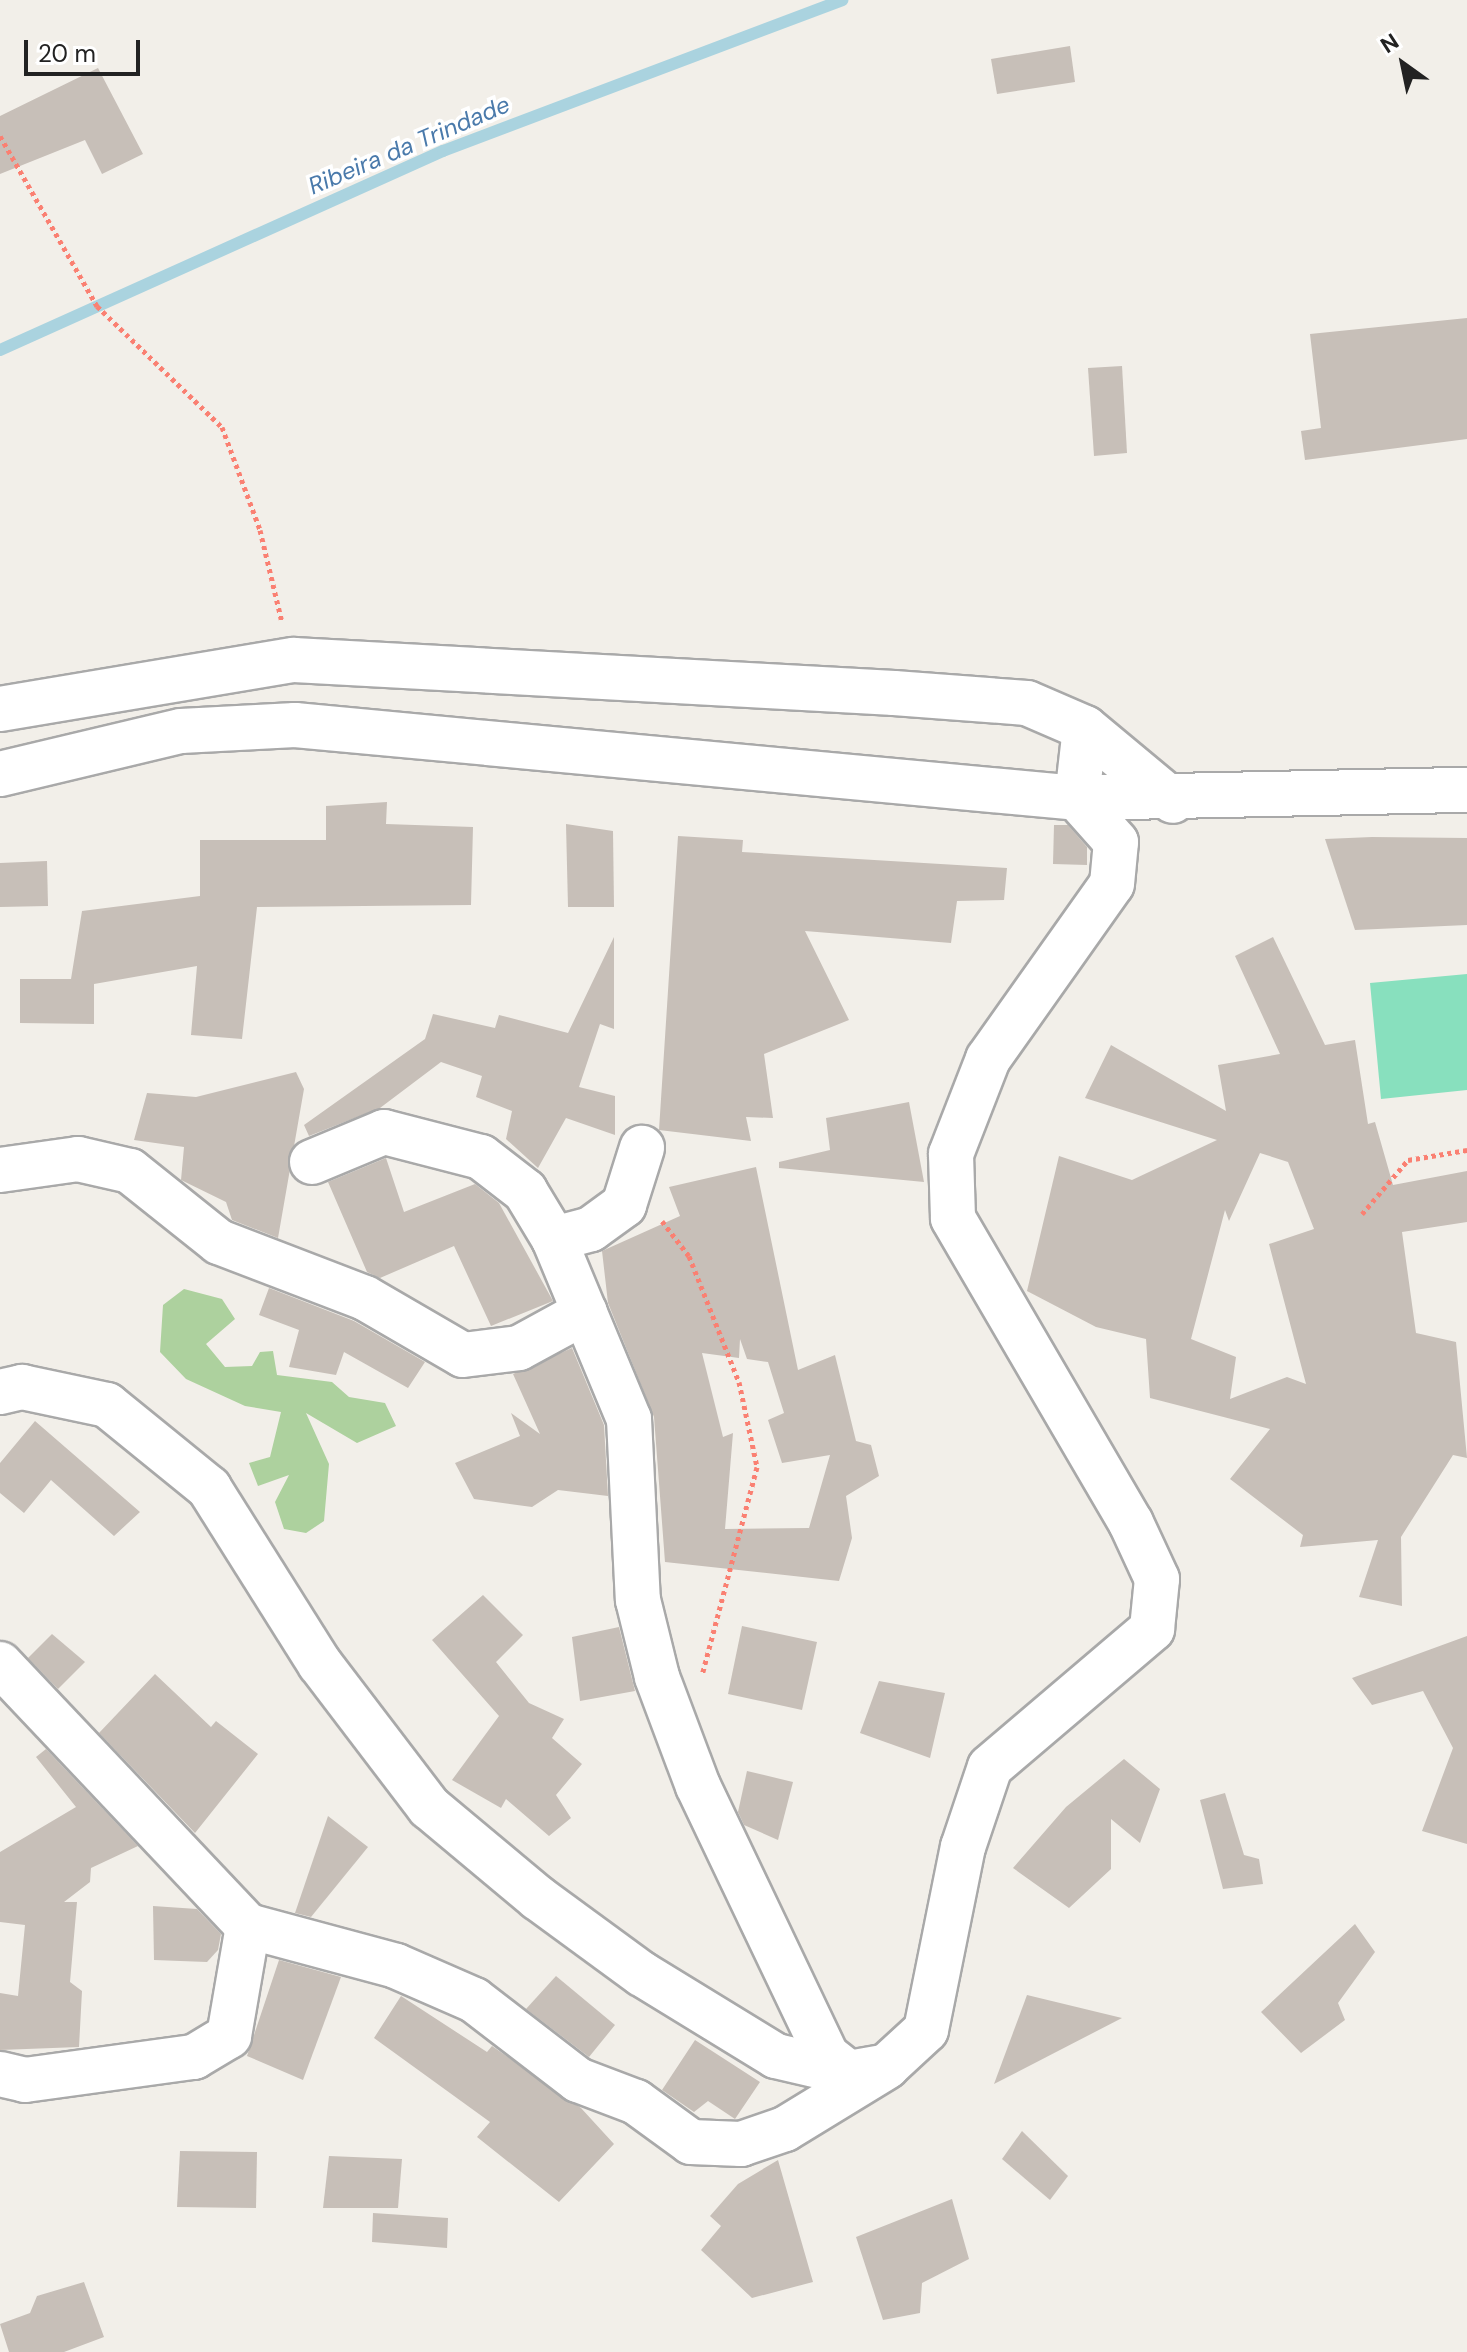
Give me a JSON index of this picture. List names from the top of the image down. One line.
{"water":["Ribeira da Trindade"],"scale_bar":"20 m","north":"top left"}
